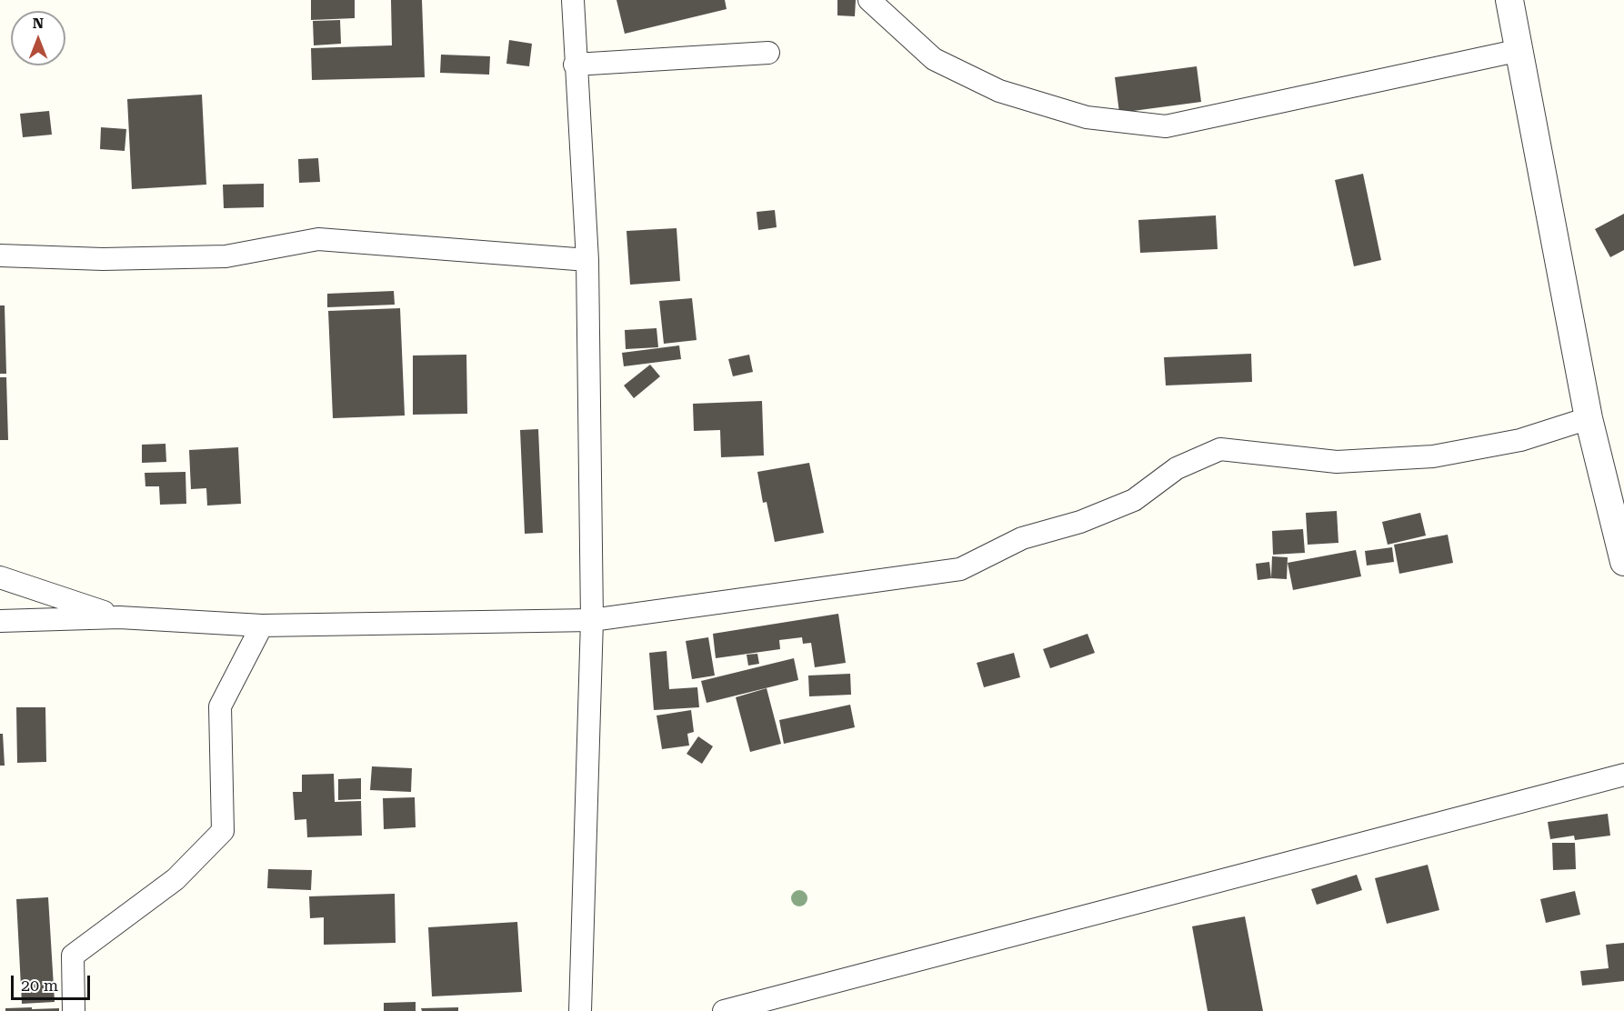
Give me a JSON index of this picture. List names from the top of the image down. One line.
{"scale_bar":"20 m","north":"top"}
